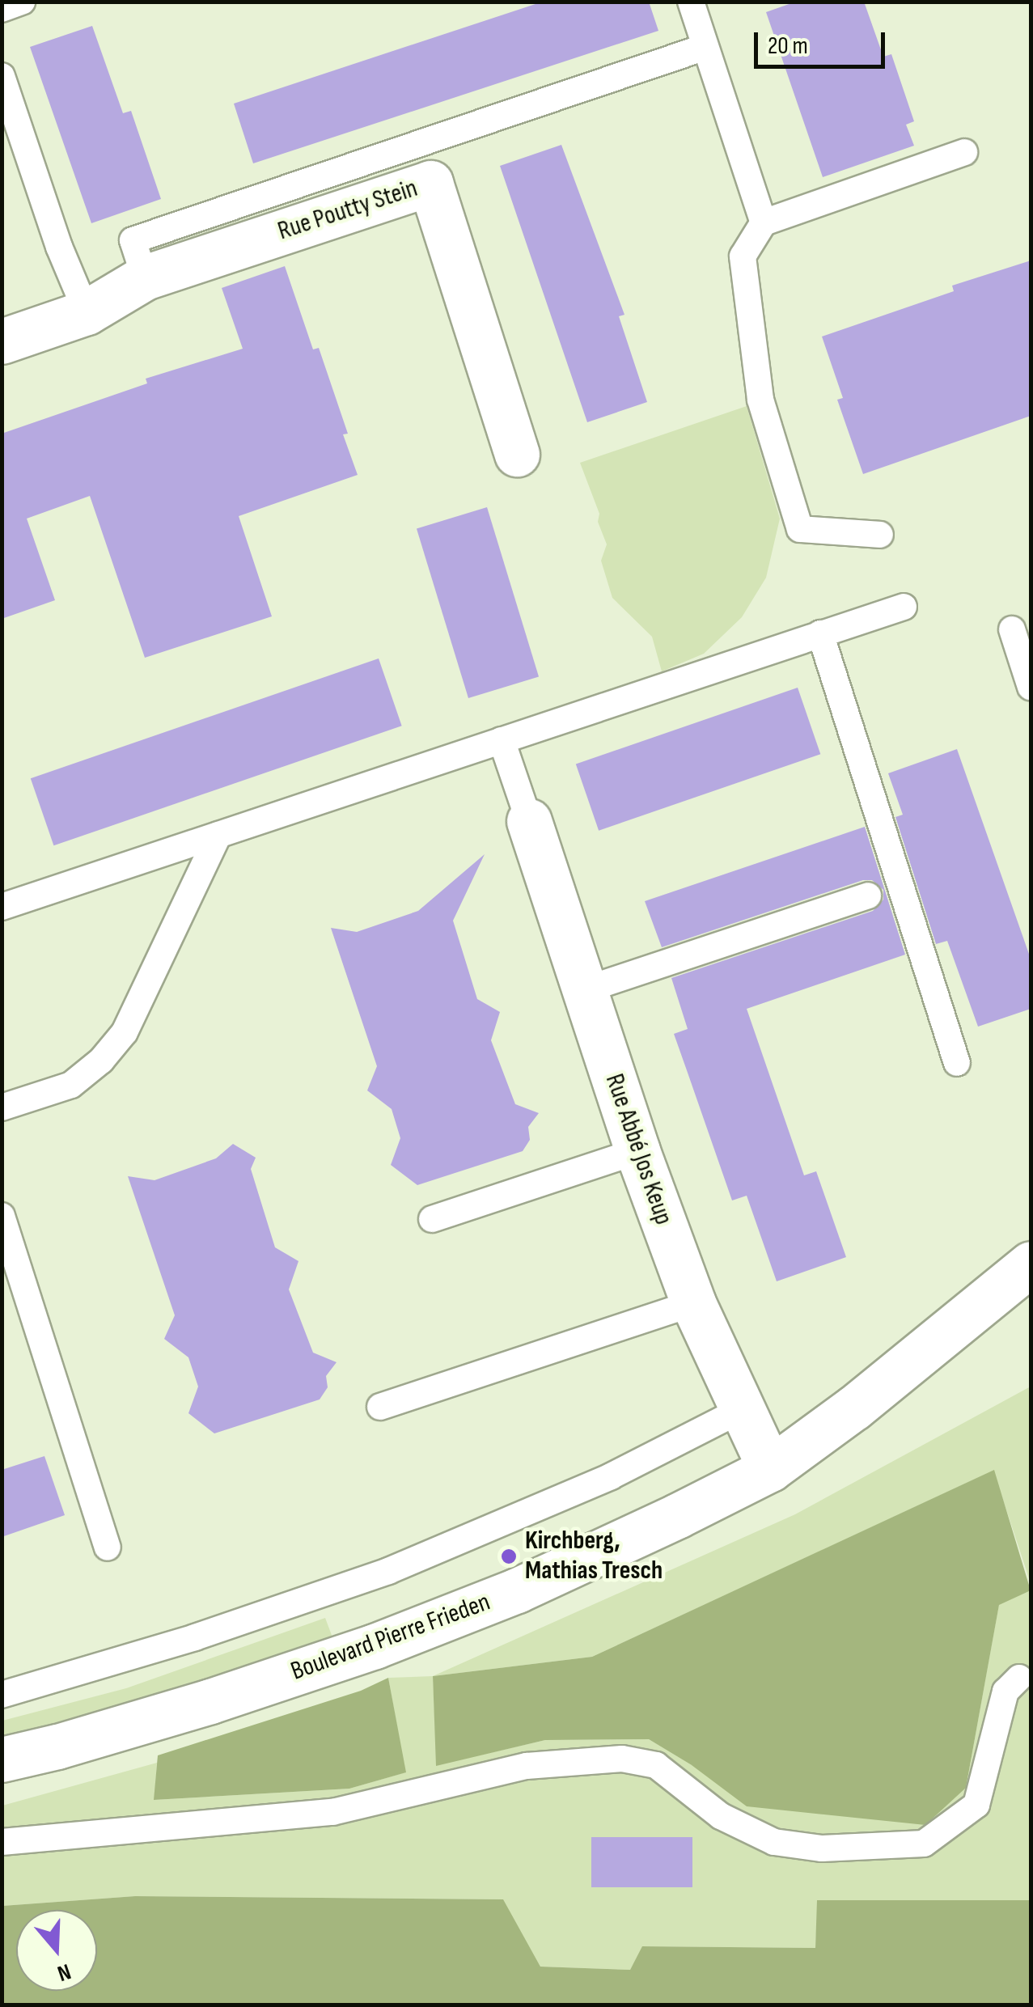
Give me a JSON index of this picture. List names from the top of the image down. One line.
{"streets":{"street":["Rue Poutty Stein","Rue Abbé Jos Keup","Boulevard Pierre Frieden"]},"crossings":[["Rue Abbé Jos Keup","Boulevard Pierre Frieden"]],"places":["Kirchberg, Mathias Tresch"],"scale_bar":"20 m","north":"bottom"}
